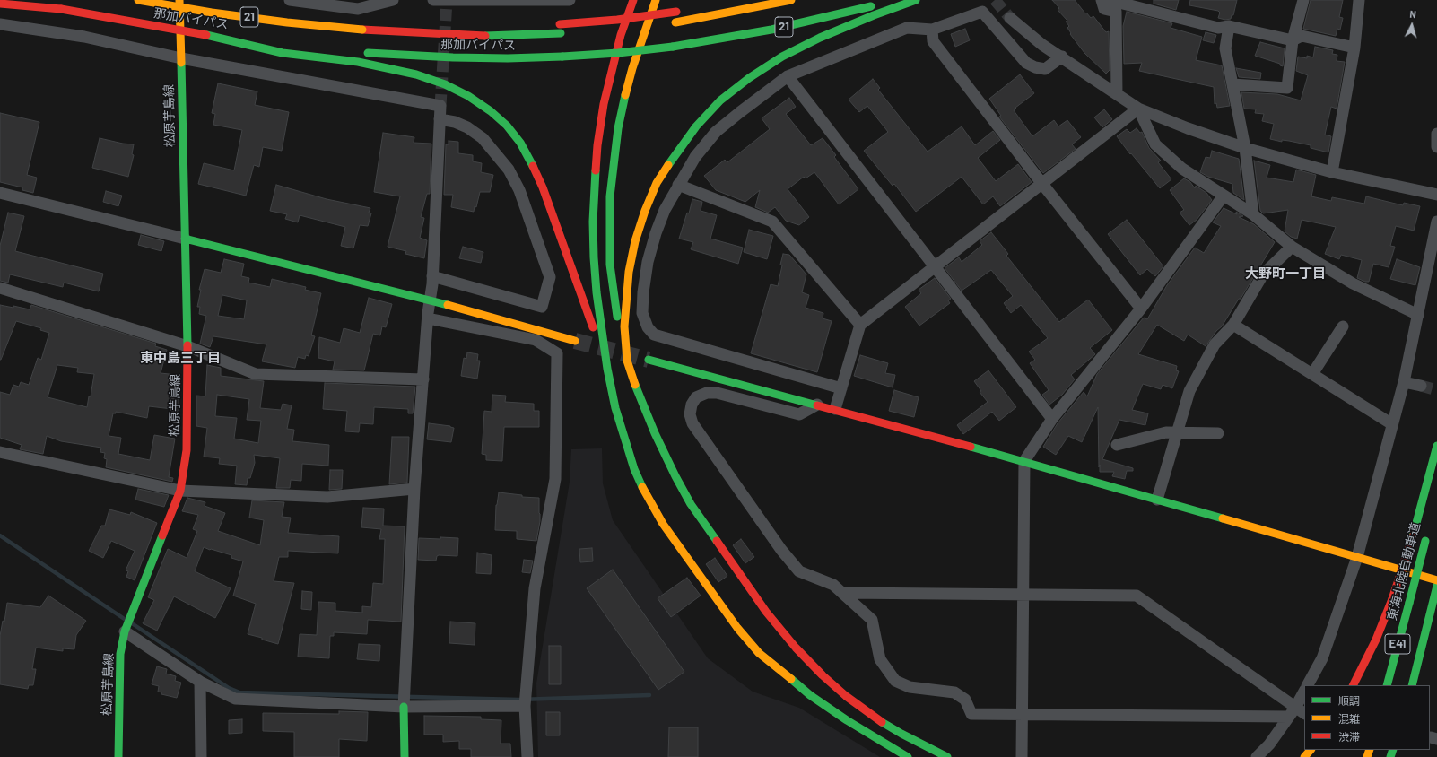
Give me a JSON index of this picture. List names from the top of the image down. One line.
{"streets":{"main road":["21","那加バイパス","松原芋島線","東海北陸自動車道","E41"]},"crossings":[["21","那加バイパス"]],"districts":["大野町一丁目","東中島三丁目"],"legend":["順調","混雑","渋滞"],"north":"top"}
